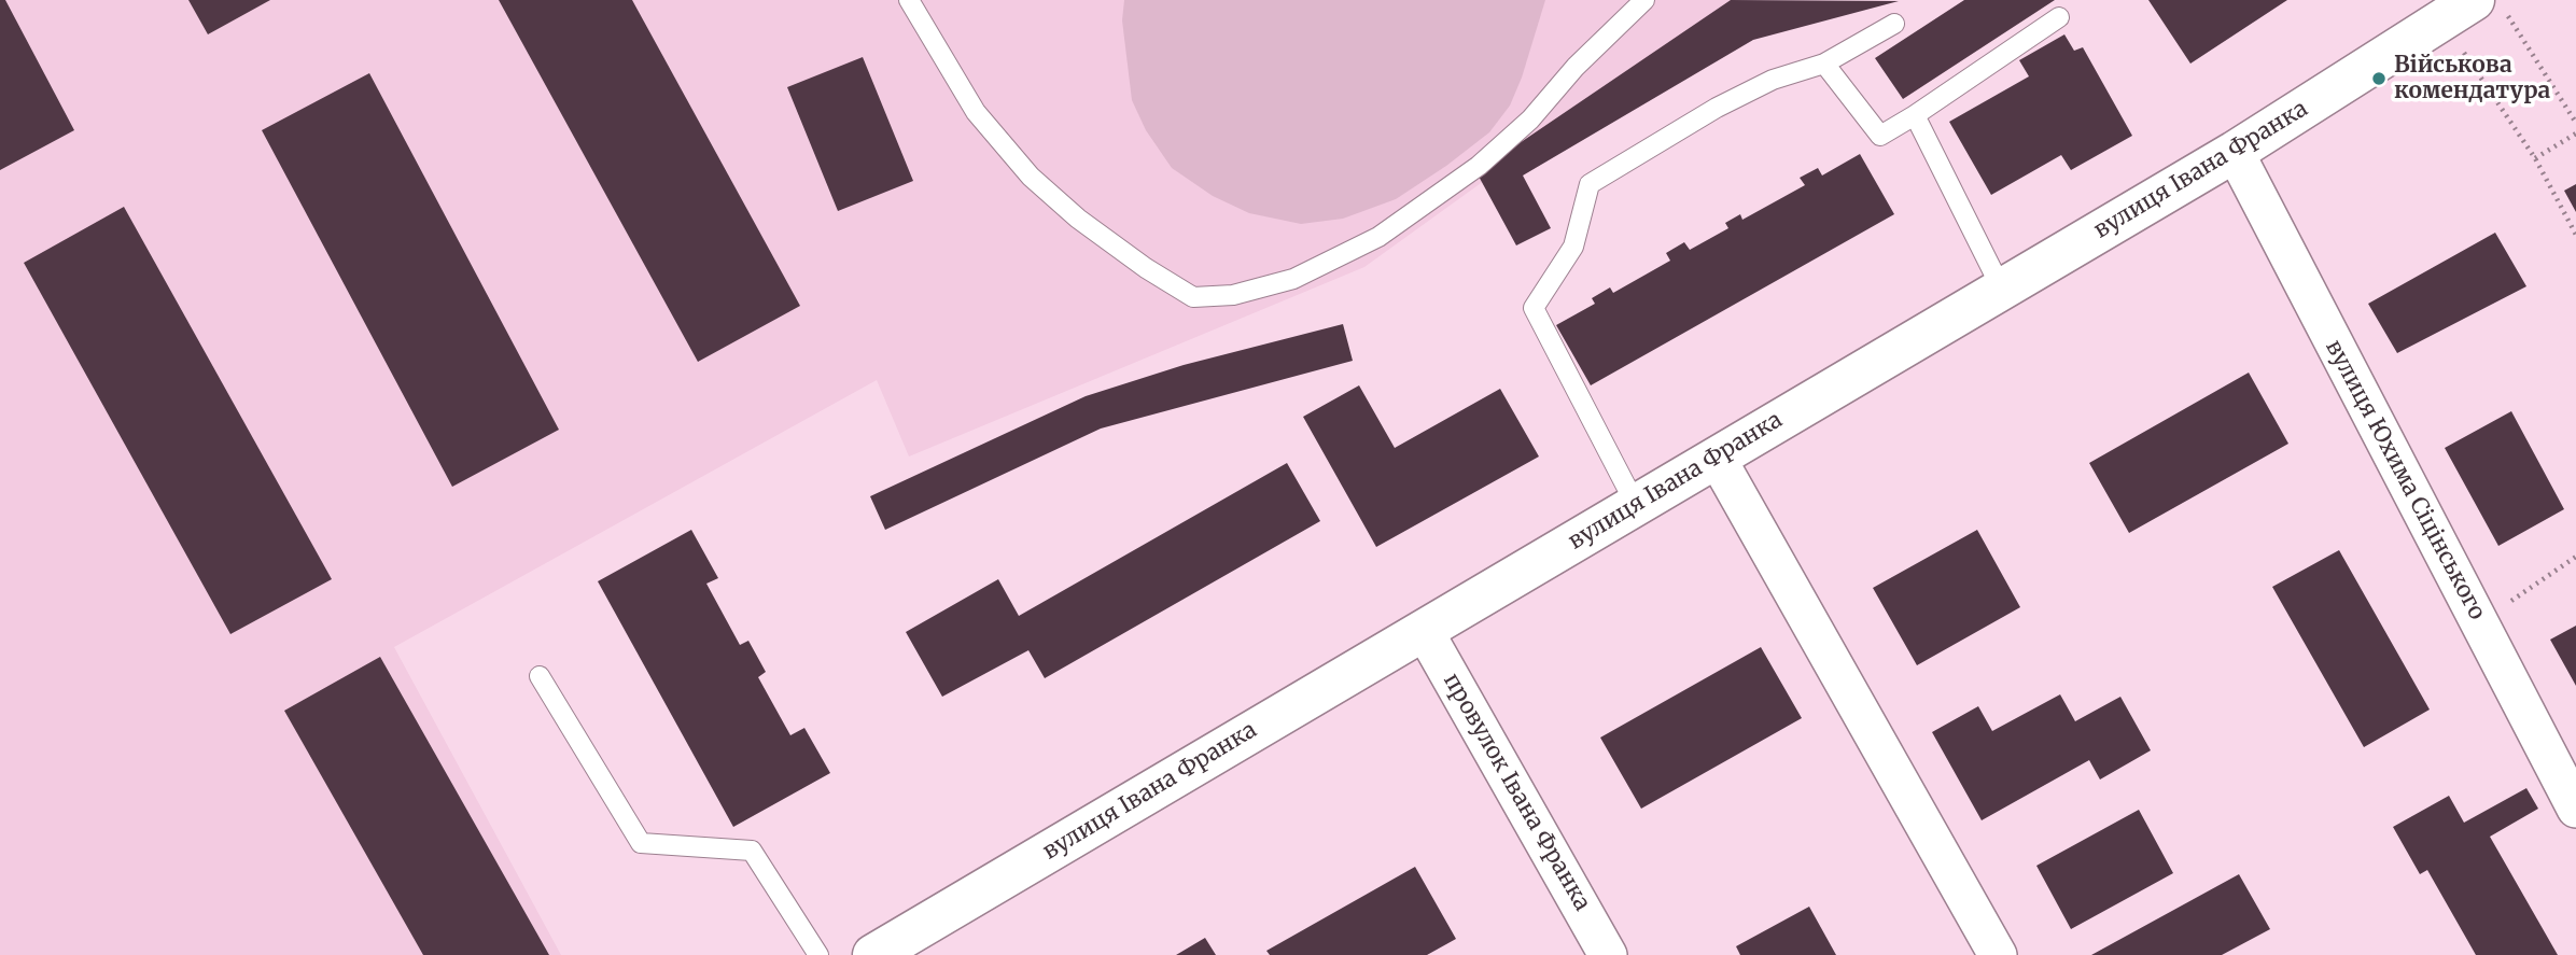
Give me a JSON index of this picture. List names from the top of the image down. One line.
{"streets":{"main road":["вулиця Івана Франка"],"street":["вулиця Юхима Сіцінського","провулок Івана Франка"]},"crossings":[["вулиця Івана Франка","вулиця Юхима Сіцінського"],["вулиця Івана Франка","провулок Івана Франка"]],"places":["Військова комендатура"]}
